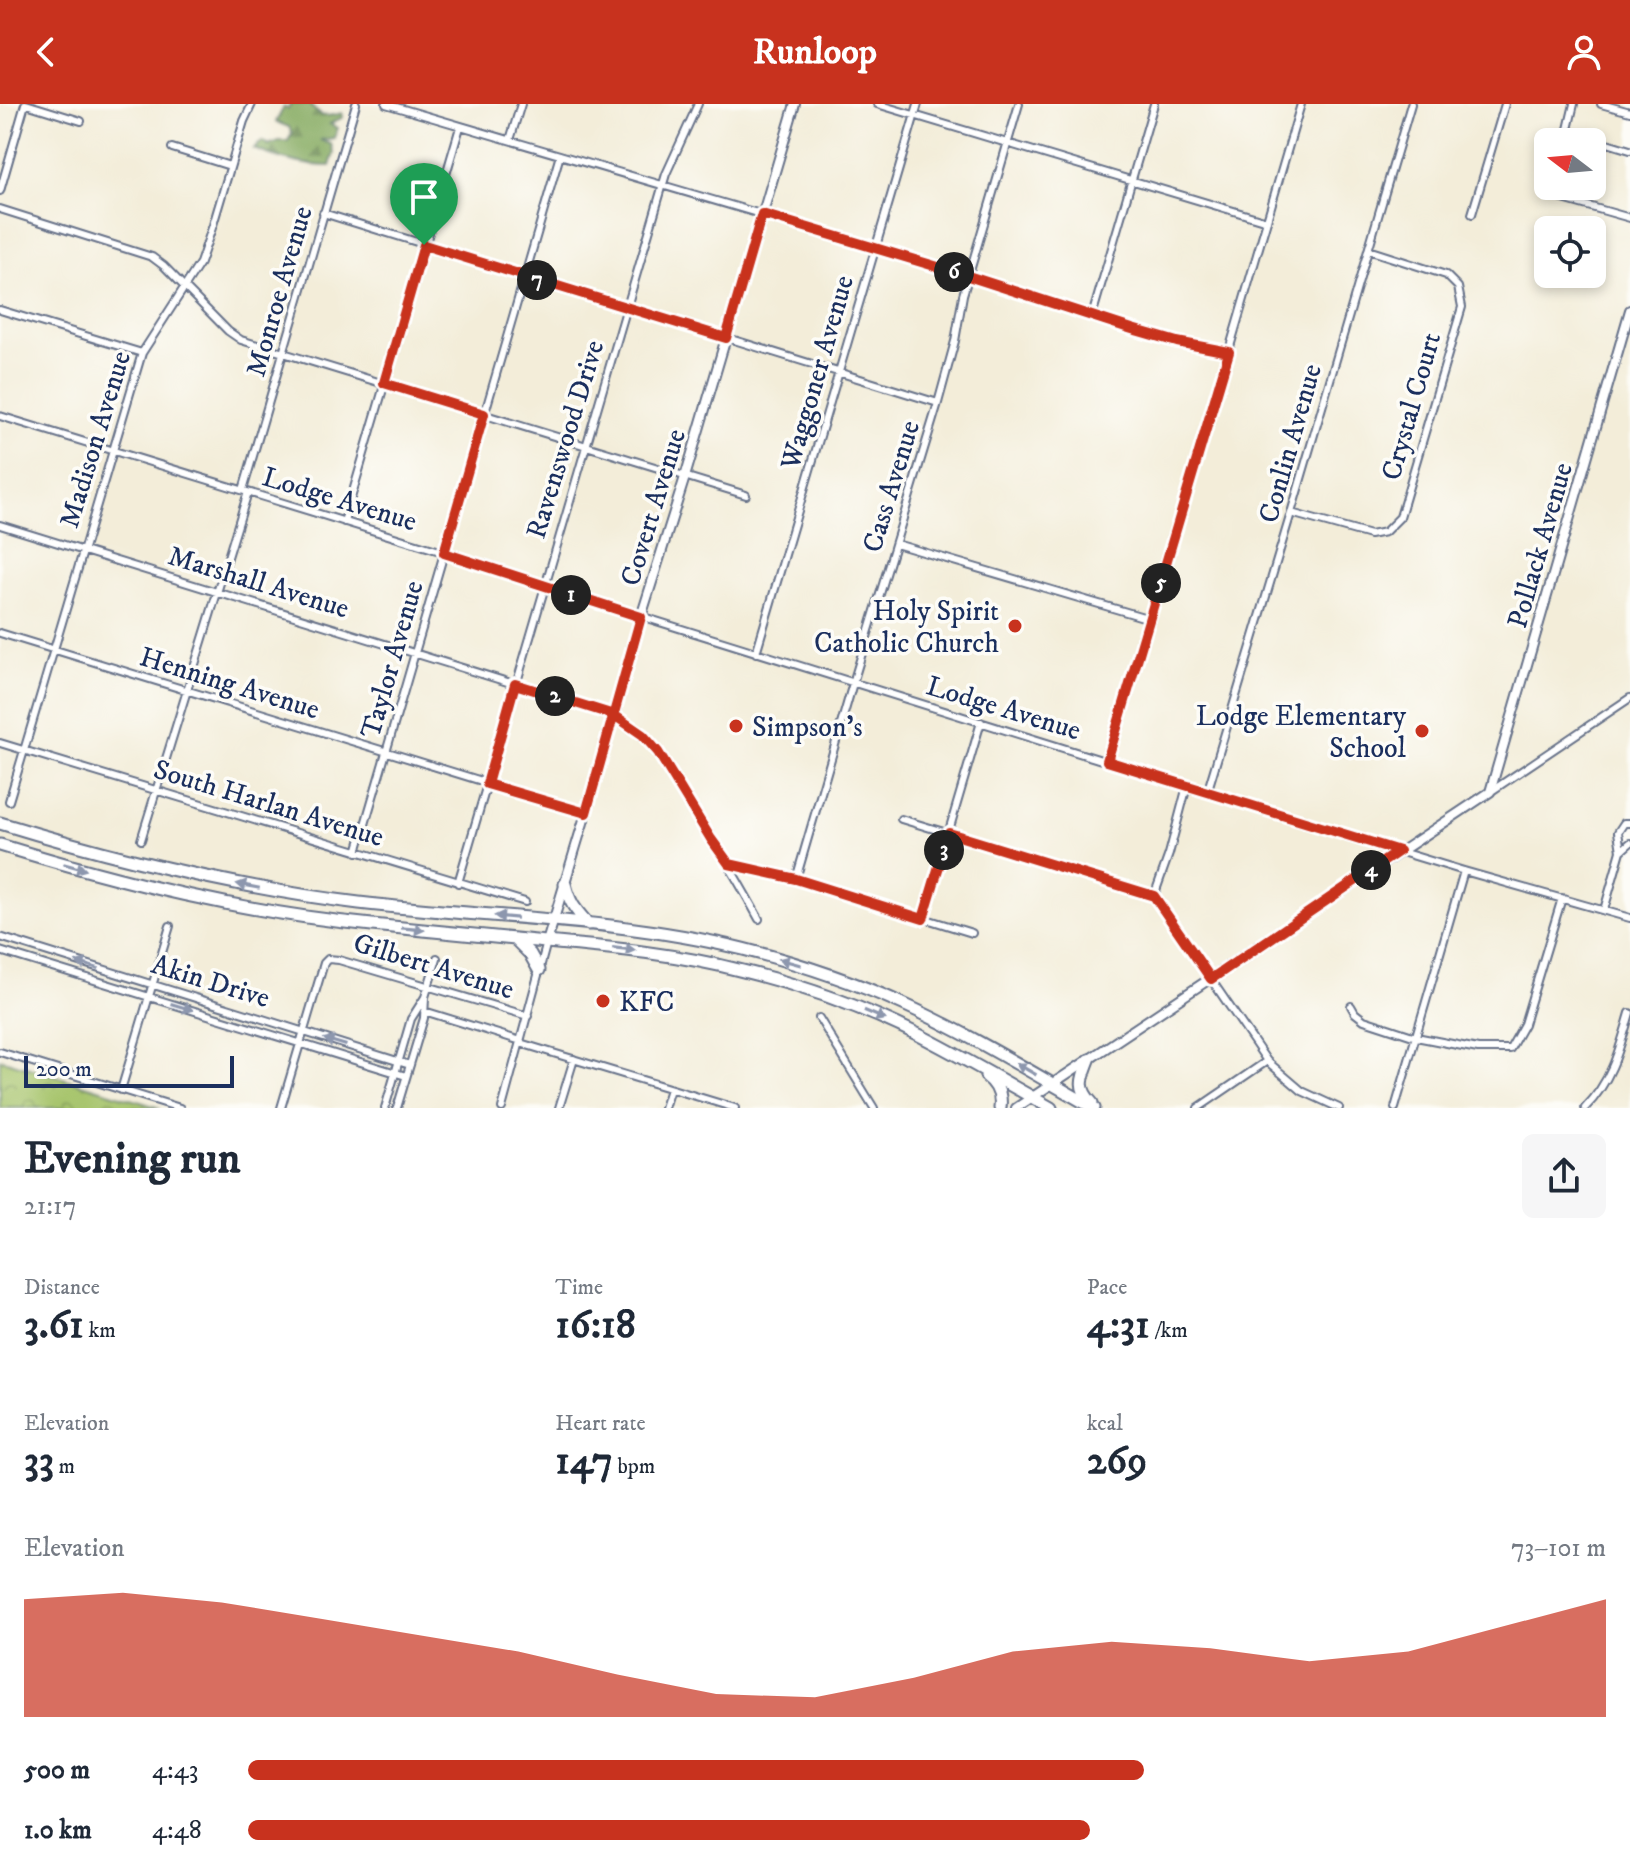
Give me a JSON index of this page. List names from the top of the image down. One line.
{"streets":{"street":["Monroe Avenue","Waggoner Avenue","Crystal Court","Madison Avenue","Ravenswood Drive","Conlin Avenue","Cass Avenue","Lodge Avenue","Covert Avenue","Pollack Avenue","Marshall Avenue","Taylor Avenue","Henning Avenue","South Harlan Avenue","Gilbert Avenue","Akin Drive"]},"crossings":[["Monroe Avenue","Lodge Avenue"],["Monroe Avenue","Marshall Avenue"],["Monroe Avenue","Henning Avenue"],["Monroe Avenue","South Harlan Avenue"],["Waggoner Avenue","Lodge Avenue"],["Crystal Court","Conlin Avenue"],["Madison Avenue","Lodge Avenue"],["Madison Avenue","Marshall Avenue"],["Madison Avenue","Henning Avenue"],["Madison Avenue","South Harlan Avenue"],["Ravenswood Drive","Lodge Avenue"],["Ravenswood Drive","Marshall Avenue"],["Ravenswood Drive","Henning Avenue"],["Ravenswood Drive","South Harlan Avenue"],["Conlin Avenue","Lodge Avenue"],["Cass Avenue","Lodge Avenue"],["Lodge Avenue","Covert Avenue"],["Lodge Avenue","Taylor Avenue"],["Covert Avenue","Marshall Avenue"],["Covert Avenue","Henning Avenue"],["Covert Avenue","Gilbert Avenue"],["Marshall Avenue","Taylor Avenue"],["Taylor Avenue","Henning Avenue"],["Taylor Avenue","South Harlan Avenue"],["Gilbert Avenue","Akin Drive"]],"places":["Holy Spirit Catholic Church","Simpson's","Lodge Elementary School","KFC"],"scale_bar":"200 m","north":"left","page":{"header":"Runloop","pins":["6","7","5","1","2","3","4"],"scale":"200 m","heading":["Evening run","21:17"],"stats":[["Distance","3.61 km"],["Time","16:18"],["Pace","4:31 /km"],["Elevation","33 m"],["Heart rate","147 bpm"],["kcal","269"]],"chart":["Elevation","73–101 m"],"list":[{"name":"500 m","note":"4:43"},{"name":"1.0 km","note":"4:48"}]}}
